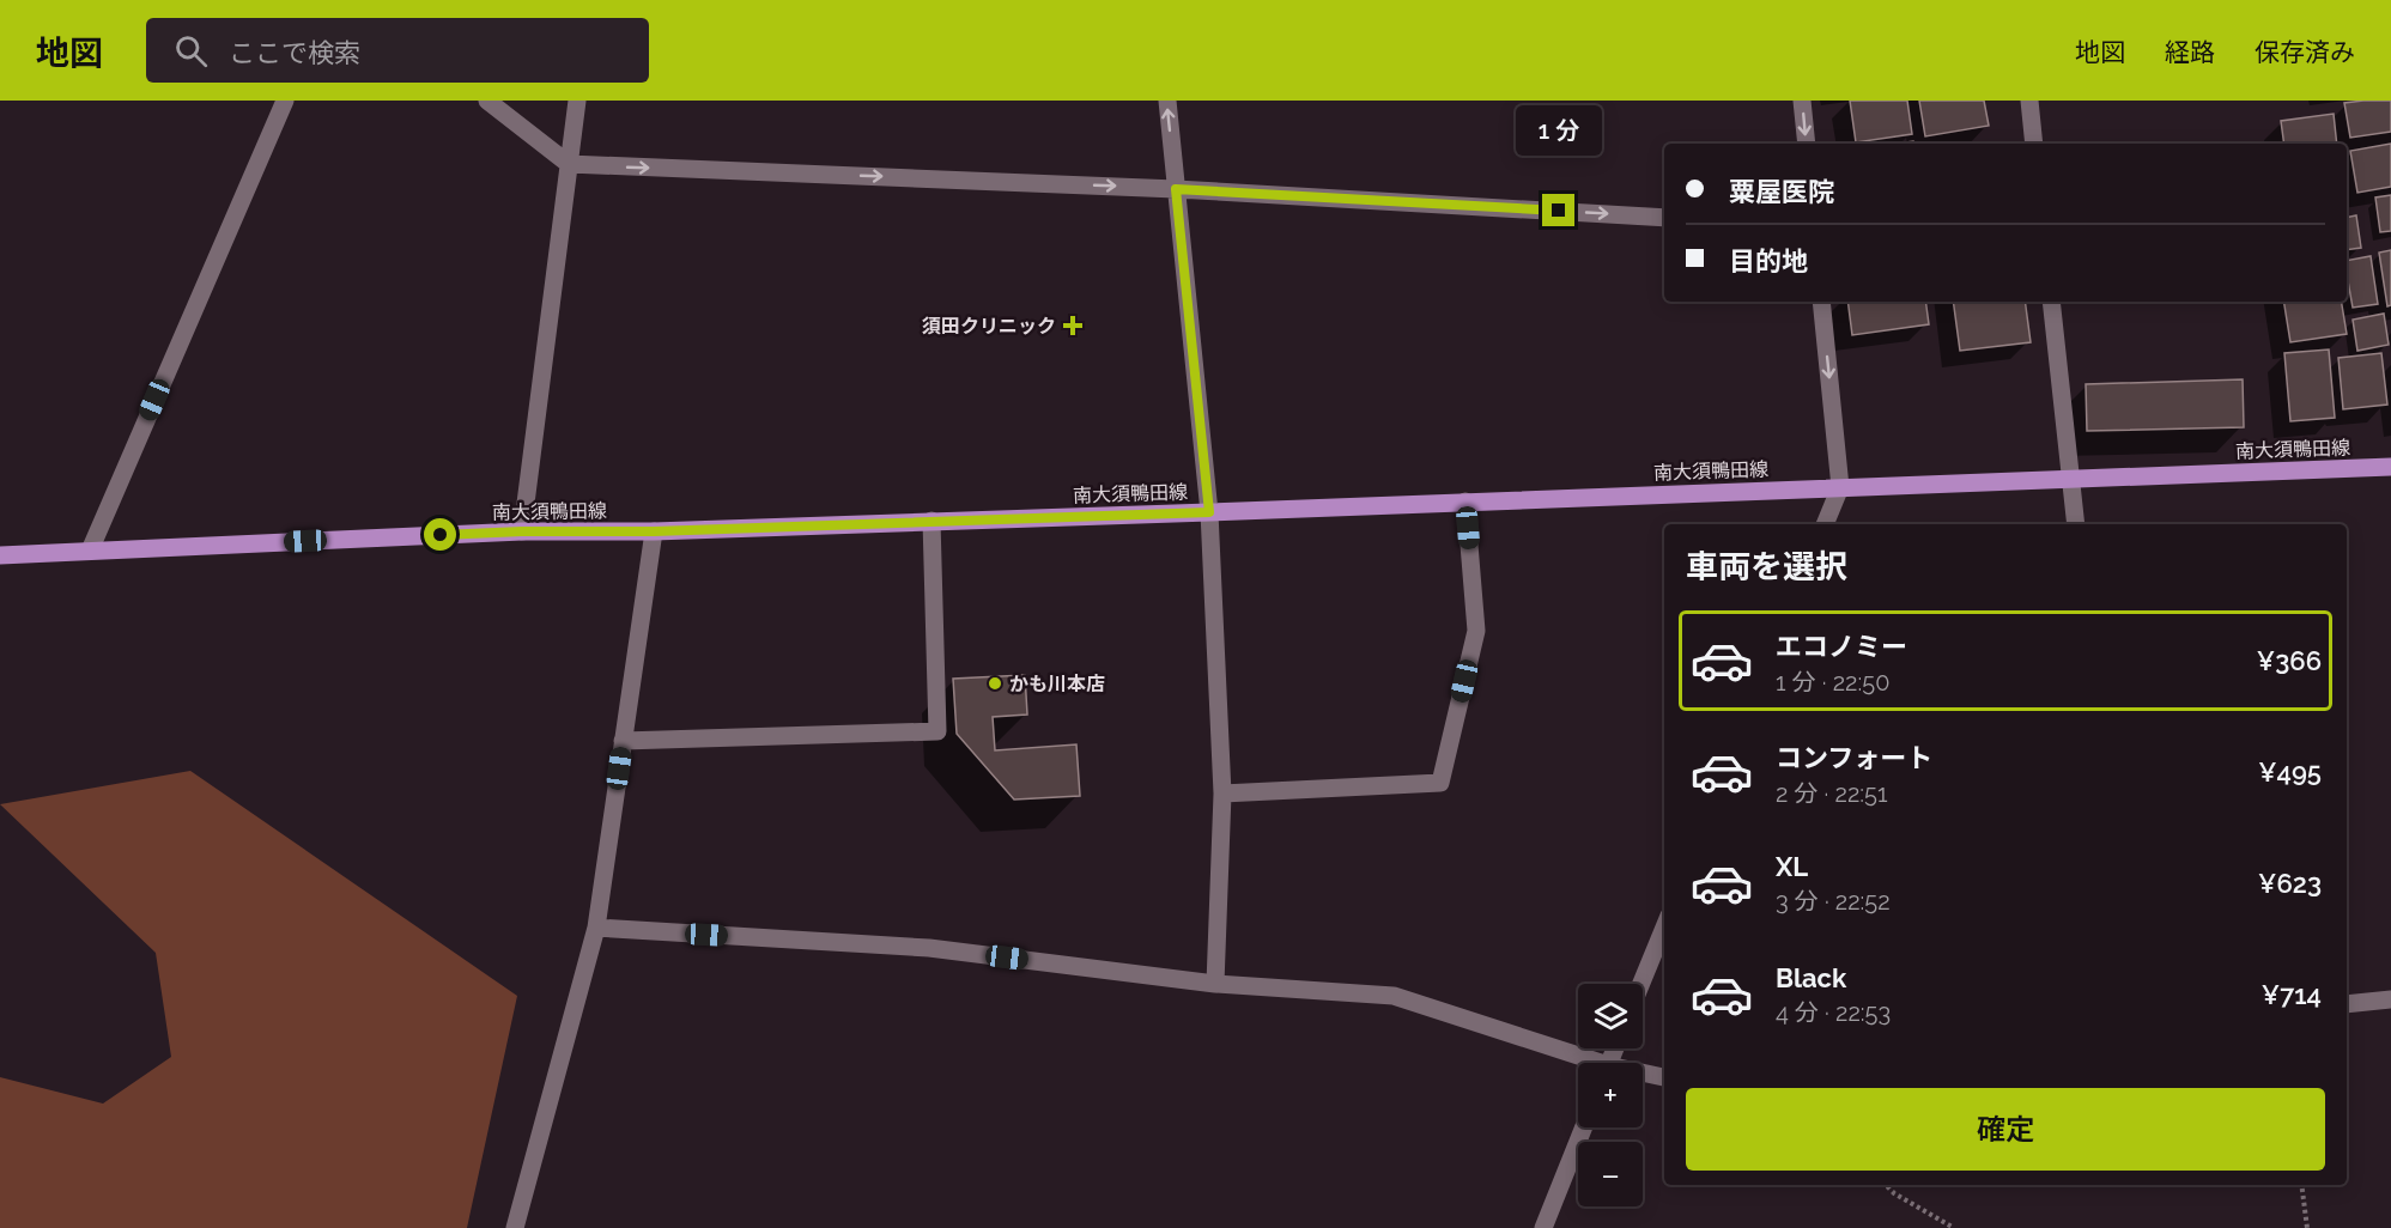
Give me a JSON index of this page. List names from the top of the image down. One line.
{"streets":{"main road":["南大須鴨田線"]},"places":{"health":["須田クリニック"],"other":["かも川本店"]},"page":{"header":"地図","search":"ここで検索","nav":["地図","経路","保存済み"],"bubble":"1 分","banner":["粟屋医院","目的地"],"heading":"車両を選択","list":[{"name":"エコノミー","note":"1 分 · 22:50","value":"¥366"},{"name":"コンフォート","note":"2 分 · 22:51","value":"¥495"},{"name":"XL","note":"3 分 · 22:52","value":"¥623"},{"name":"Black","note":"4 分 · 22:53","value":"¥714"}],"map_buttons":["+","−"],"buttons":"確定"}}
